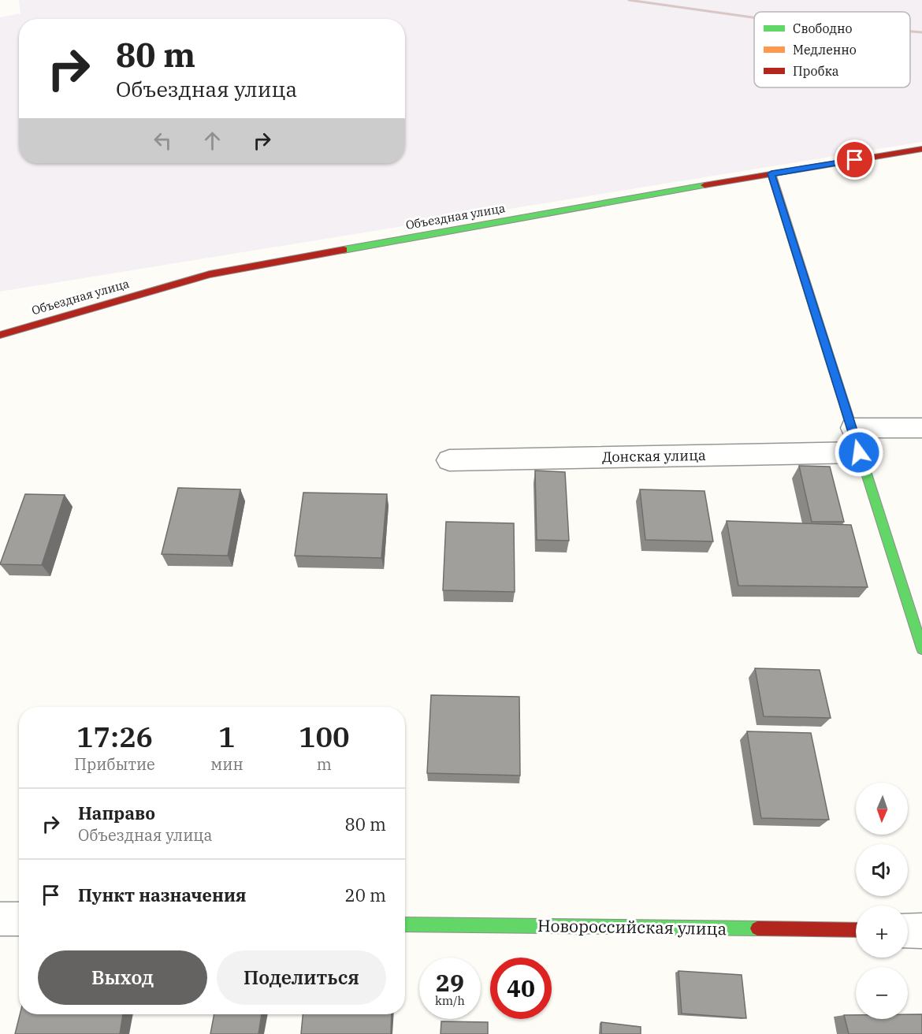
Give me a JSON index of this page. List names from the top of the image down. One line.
{"streets":{"street":["Объездная улица","Донская улица","Новороссийская улица"]},"legend":["Свободно","Медленно","Пробка"],"north":"bottom","page":{"turn":["80 m","Объездная улица"],"eta":["17:26","Прибытие","1","мин","100","m"],"map_buttons":["+","−"],"list":[{"name":"Направо","note":"Объездная улица","value":"80 m"},{"name":"Пункт назначения","value":"20 m"}],"buttons":["Выход","Поделиться"],"speed":"29 km/h","limit":"40"}}
